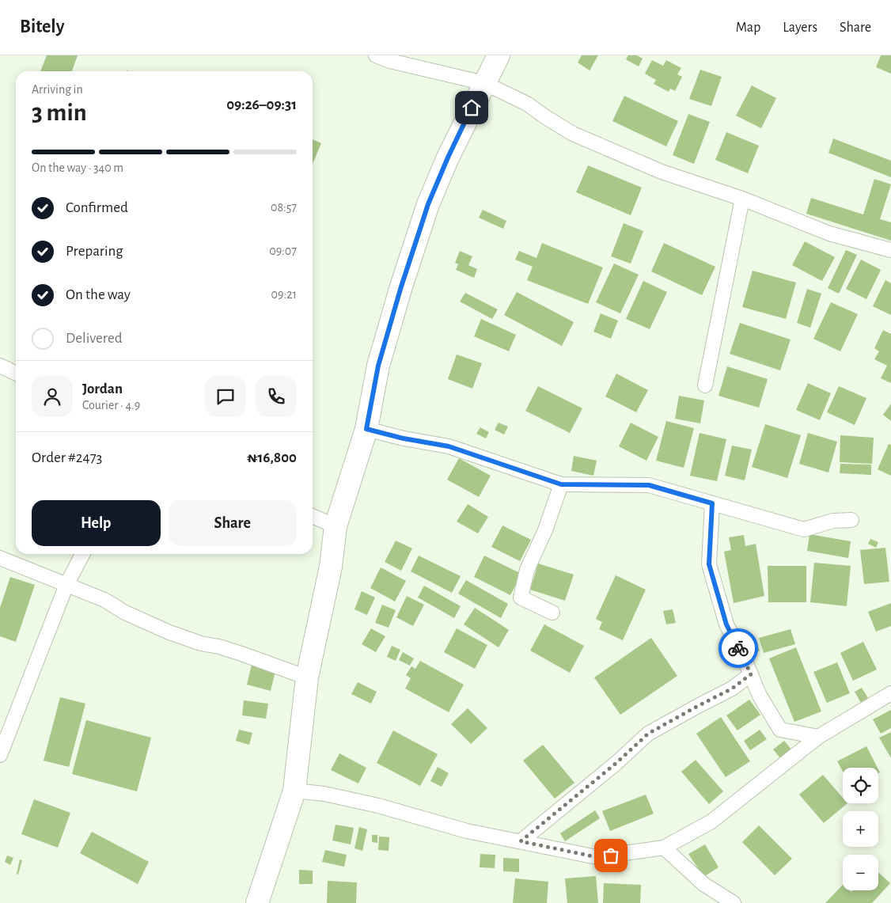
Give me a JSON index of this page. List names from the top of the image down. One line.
{"page":{"header":"Bitely","nav":["Map","Layers","Share"],"heading":["3 min","Arriving in","09:26–09:31"],"panel":["Jordan","Courier · 4.9","Order #2473","₦16,800"],"bar":"On the way · 340 m","list":[["Confirmed","08:57"],["Preparing","09:07"],["On the way","09:21"],"Delivered"],"buttons":["Help","Share"],"map_buttons":["+","−"]}}
